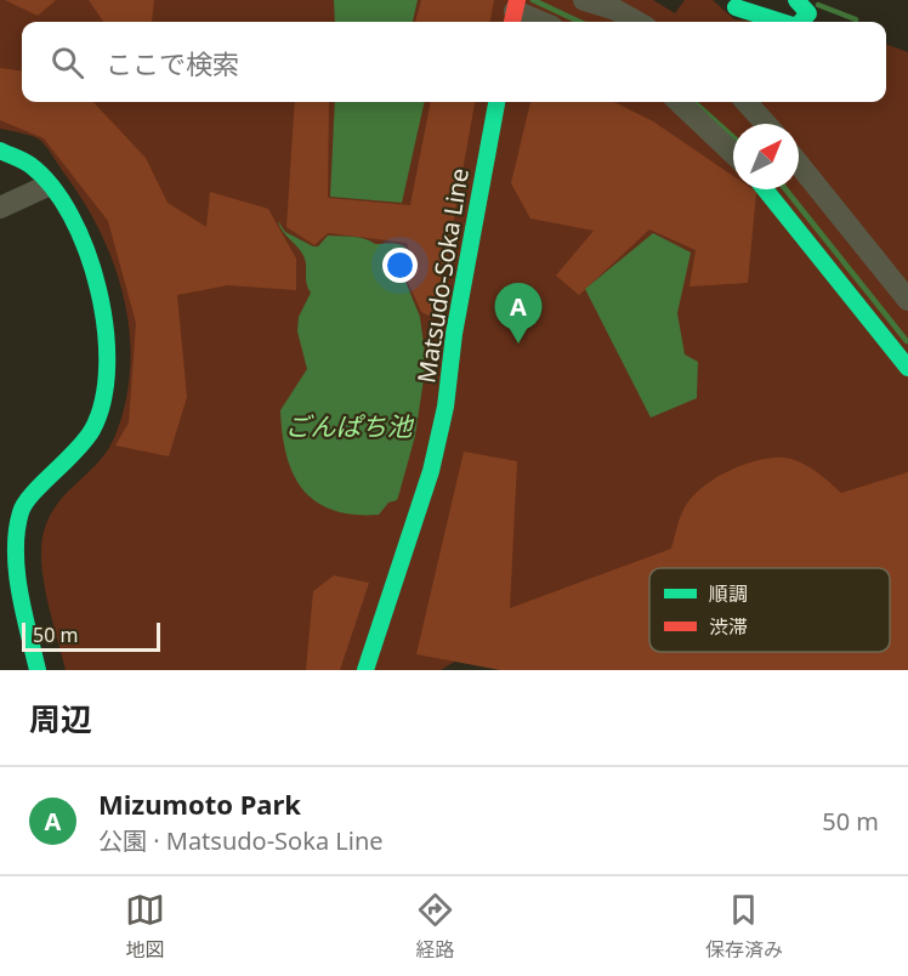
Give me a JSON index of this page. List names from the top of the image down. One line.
{"streets":{"street":["Matsudo-Soka Line"]},"water":["ごんぱち池"],"legend":["順調","渋滞"],"scale_bar":"50 m","north":"top right","page":{"search":"ここで検索","pins":"A","scale":"50 m","heading":"周辺","list":[{"mark":"A","name":"Mizumoto Park","note":"公園 · Matsudo-Soka Line","value":"50 m"}],"nav":["地図","経路","保存済み"]}}
